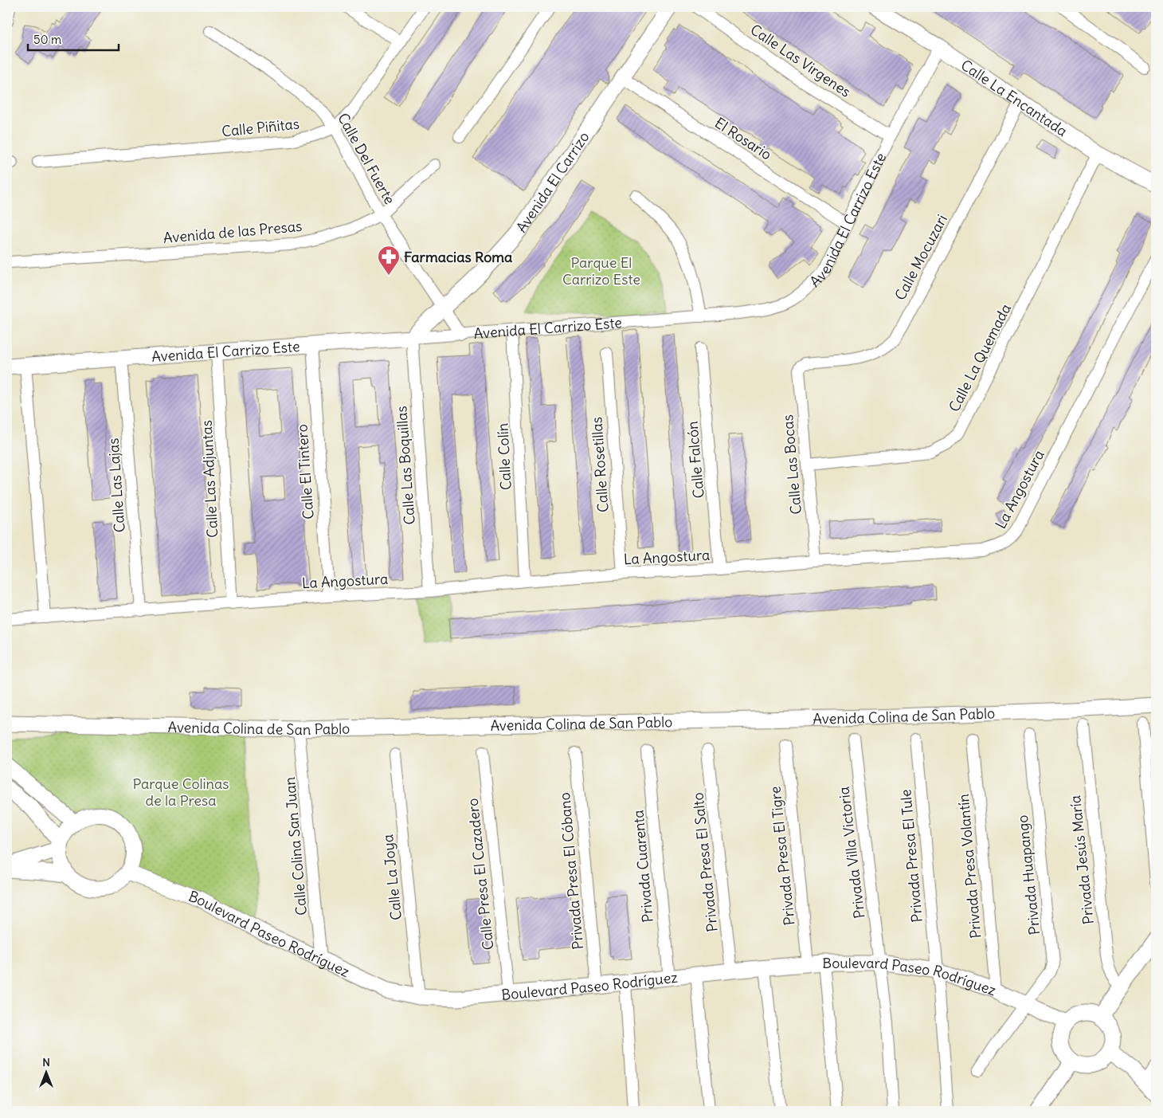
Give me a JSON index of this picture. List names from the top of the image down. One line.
{"streets":{"street":["Calle Las Virgenes","Calle La Encantada","Calle Piñitas","El Rosario","Calle Del Fuerte","Avenida El Carrizo","Avenida El Carrizo Este","Avenida de las Presas","Calle Mocuzari","Calle La Quemada","Calle Colín","Calle Falcón","Calle Rosetillas","Calle Las Bocas","Calle Las Boquillas","Calle El Tintero","Calle Las Adjuntas","Calle Las Lajas","La Angostura","Avenida Colina de San Pablo","Calle Colina San Juan","Privada Villa Victoria","Privada Presa El Tigre","Privada Presa El Tule","Privada Jesús María","Privada Presa El Salto","Privada Cuarenta","Privada Presa Volantín","Privada Presa El Cóbano","Calle Presa El Cazadero","Privada Huapango","Calle La Joya","Boulevard Paseo Rodríguez"]},"crossings":[["Calle Las Virgenes","Avenida El Carrizo Este"],["Calle La Encantada","Avenida El Carrizo Este"],["Calle La Encantada","Calle Mocuzari"],["Calle La Encantada","Calle La Quemada"],["Calle Piñitas","Calle Del Fuerte"],["El Rosario","Avenida El Carrizo"],["El Rosario","Avenida El Carrizo Este"],["Calle Del Fuerte","Avenida El Carrizo"],["Calle Del Fuerte","Avenida El Carrizo Este"],["Calle Del Fuerte","Avenida de las Presas"],["Avenida El Carrizo","Avenida El Carrizo Este"],["Avenida El Carrizo","Calle Las Boquillas"],["Avenida El Carrizo Este","Calle Colín"],["Avenida El Carrizo Este","Calle Las Boquillas"],["Avenida El Carrizo Este","Calle El Tintero"],["Avenida El Carrizo Este","Calle Las Adjuntas"],["Avenida El Carrizo Este","Calle Las Lajas"],["Calle Mocuzari","Calle Las Bocas"],["Calle La Quemada","Calle Las Bocas"],["Calle Colín","La Angostura"],["Calle Falcón","La Angostura"],["Calle Rosetillas","La Angostura"],["Calle Las Bocas","La Angostura"],["Calle Las Boquillas","La Angostura"],["Calle El Tintero","La Angostura"],["Calle Las Adjuntas","La Angostura"],["Calle Las Lajas","La Angostura"],["Avenida Colina de San Pablo","Calle Colina San Juan"],["Calle Colina San Juan","Boulevard Paseo Rodríguez"],["Privada Villa Victoria","Boulevard Paseo Rodríguez"],["Privada Presa El Tigre","Boulevard Paseo Rodríguez"],["Privada Presa El Tule","Boulevard Paseo Rodríguez"],["Privada Presa El Salto","Boulevard Paseo Rodríguez"],["Privada Cuarenta","Boulevard Paseo Rodríguez"],["Privada Presa Volantín","Boulevard Paseo Rodríguez"],["Privada Presa El Cóbano","Boulevard Paseo Rodríguez"],["Calle Presa El Cazadero","Boulevard Paseo Rodríguez"],["Privada Huapango","Boulevard Paseo Rodríguez"],["Calle La Joya","Boulevard Paseo Rodríguez"]],"parks":["Parque El Carrizo Este","Parque Colinas de la Presa"],"places":{"pharmacy":["Farmacias Roma"]},"scale_bar":"50 m","north":"top"}
